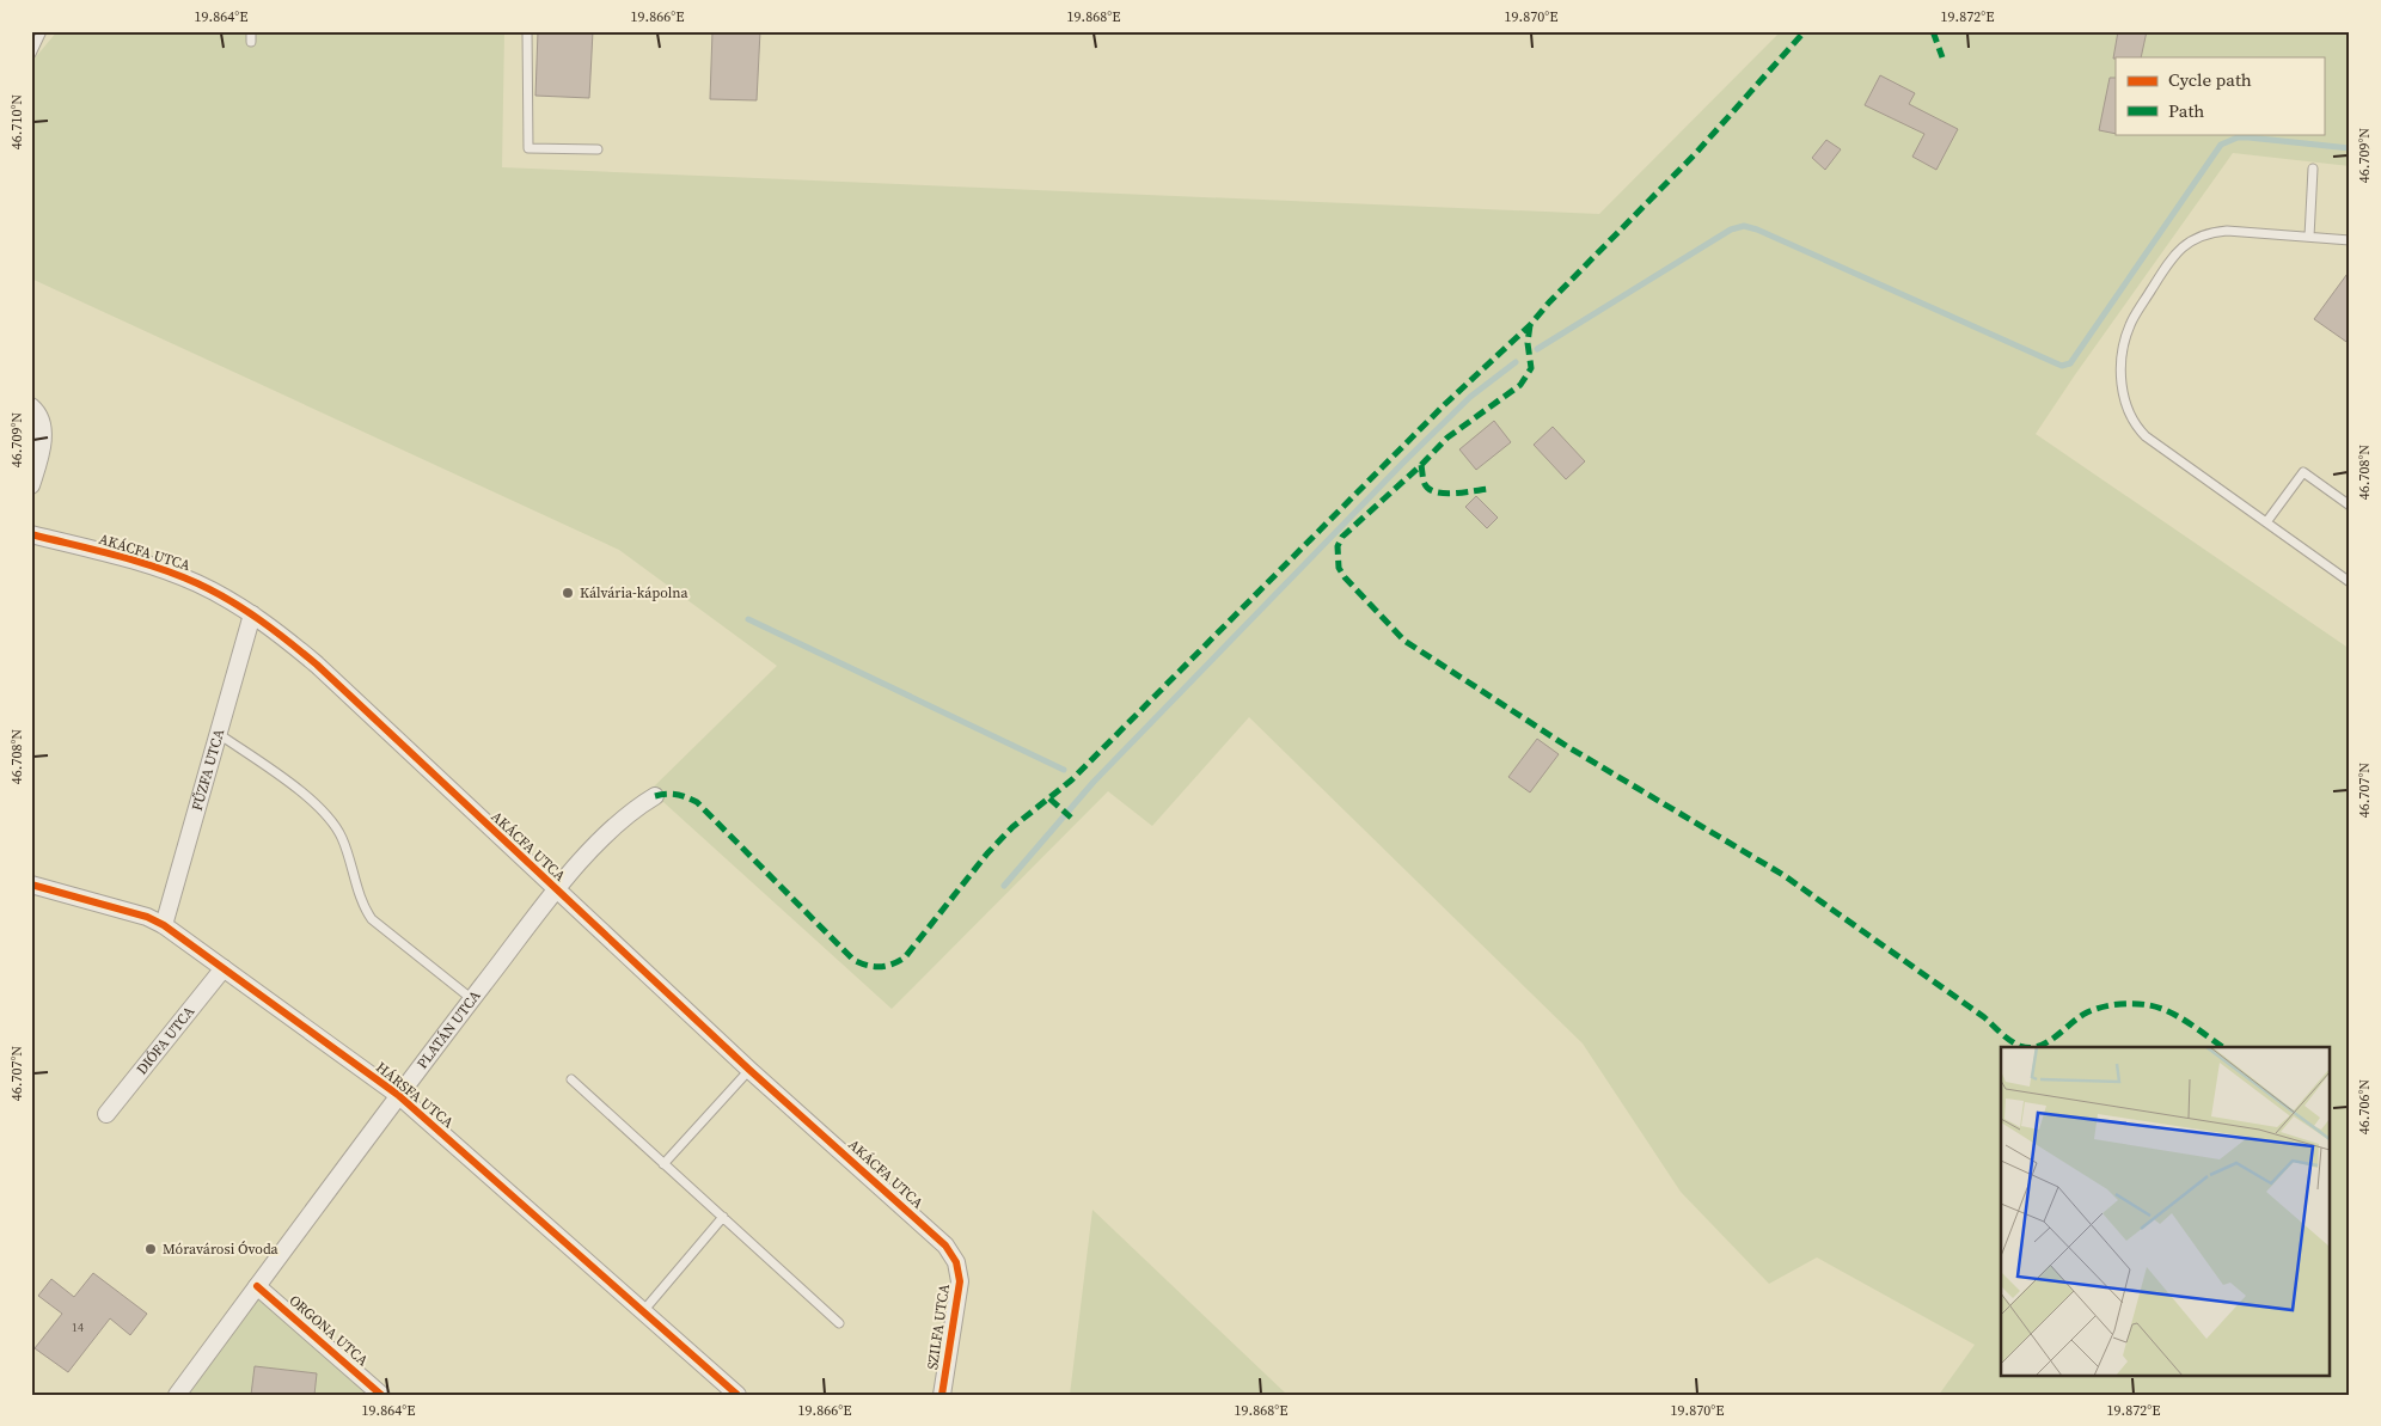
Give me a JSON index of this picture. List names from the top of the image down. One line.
{"streets":{"street":["AKÁCFA UTCA","FŰZFA UTCA","PLATÁN UTCA","DIÓFA UTCA","HÁRSFA UTCA","SZILFA UTCA","ORGONA UTCA"]},"crossings":[["AKÁCFA UTCA","FŰZFA UTCA"],["AKÁCFA UTCA","PLATÁN UTCA"],["AKÁCFA UTCA","SZILFA UTCA"],["FŰZFA UTCA","HÁRSFA UTCA"],["PLATÁN UTCA","HÁRSFA UTCA"],["PLATÁN UTCA","ORGONA UTCA"],["DIÓFA UTCA","HÁRSFA UTCA"]],"places":["Kálvária-kápolna","Móravárosi Óvoda"],"house_numbers":["14"],"legend":["Cycle path","Path"],"coordinates":["19.864°E","19.866°E","19.868°E","19.870°E","19.872°E","46.710°N","46.709°N","46.708°N","46.707°N","46.706°N"]}
